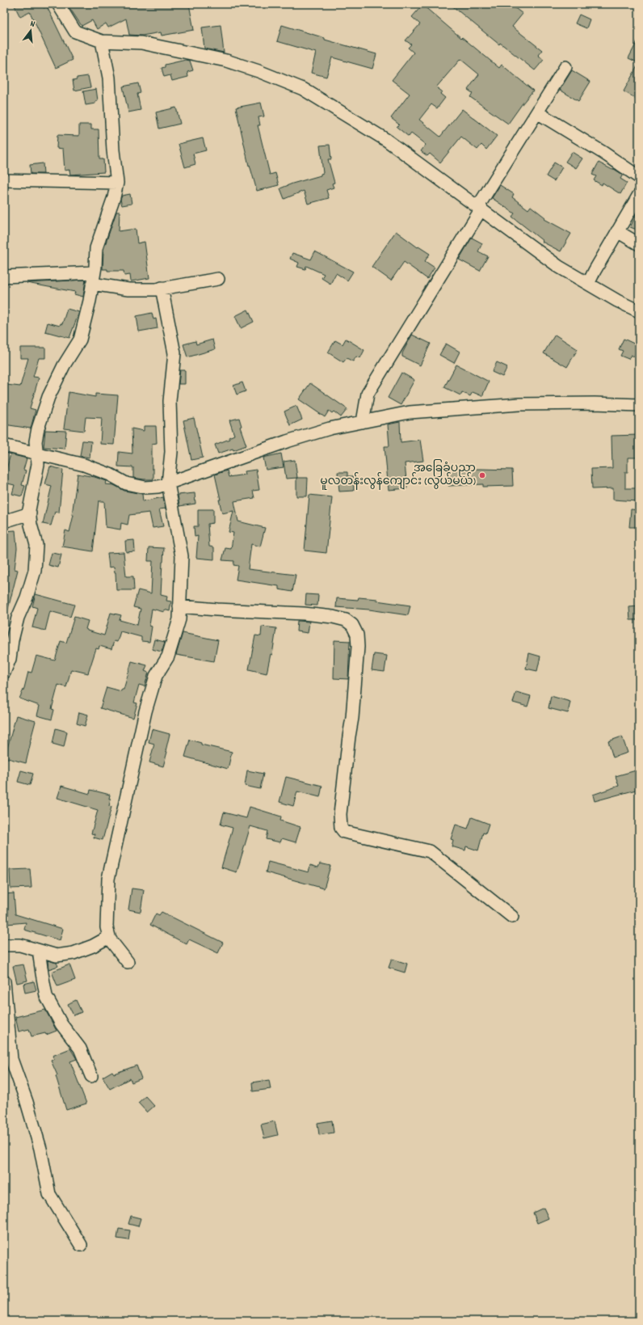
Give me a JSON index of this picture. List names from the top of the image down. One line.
{"places":["အခြေခံပညာ မူလတန်းလွန်ကျောင်း (လွယ်မယ်)"],"north":"top"}
